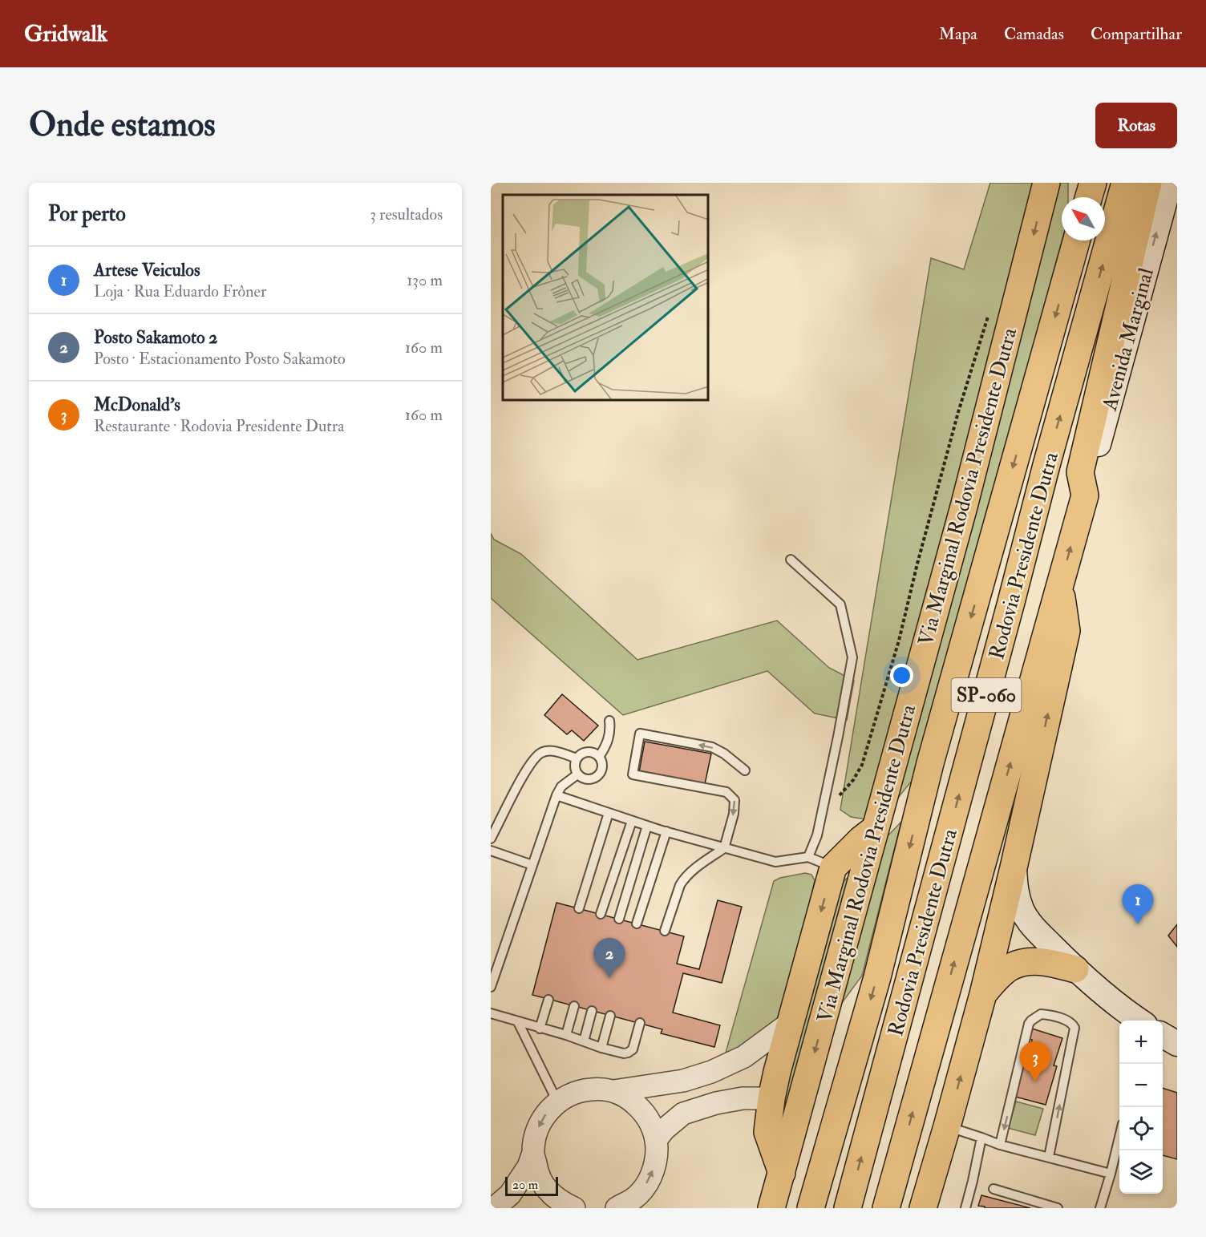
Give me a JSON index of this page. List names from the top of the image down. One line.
{"streets":{"highway":["Via Marginal Rodovia Presidente Dutra","Rodovia Presidente Dutra","SP-060"],"main road":["Avenida Marginal"]},"crossings":[["Avenida Marginal","Rodovia Presidente Dutra"]],"one_way":["Avenida Marginal"],"scale_bar":"20 m","north":"top left","page":{"header":"Gridwalk","nav":["Mapa","Camadas","Compartilhar"],"buttons":"Rotas","title":"Onde estamos","heading":["Por perto","3 resultados"],"list":[{"mark":"1","name":"Artese Veiculos","note":"Loja · Rua Eduardo Frôner","value":"130 m"},{"mark":"2","name":"Posto Sakamoto 2","note":"Posto · Estacionamento Posto Sakamoto","value":"160 m"},{"mark":"3","name":"McDonald's","note":"Restaurante · Rodovia Presidente Dutra","value":"160 m"}],"pins":["1","2","3"],"map_buttons":["+","−"],"scale":"20 m"}}
